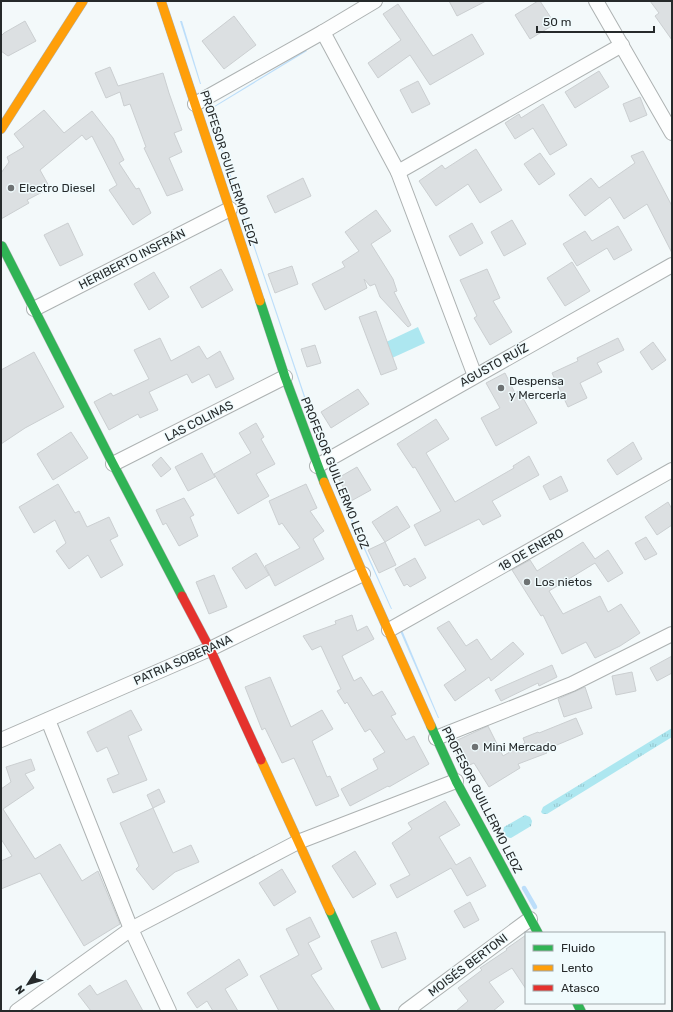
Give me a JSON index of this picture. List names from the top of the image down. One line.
{"streets":{"street":["PROFESOR GUILLERMO LEOZ","HERIBERTO INSFRÁN","AGUSTO RUÍZ","LAS COLINAS","18 DE ENERO","PATRIA SOBERANA","MOISÉS BERTONI"]},"crossings":[["PROFESOR GUILLERMO LEOZ","HERIBERTO INSFRÁN"],["PROFESOR GUILLERMO LEOZ","AGUSTO RUÍZ"],["PROFESOR GUILLERMO LEOZ","LAS COLINAS"],["PROFESOR GUILLERMO LEOZ","18 DE ENERO"],["PROFESOR GUILLERMO LEOZ","PATRIA SOBERANA"],["PROFESOR GUILLERMO LEOZ","MOISÉS BERTONI"]],"places":["Electro Diesel","Despensa y Mercerla","Los nietos","Mini Mercado"],"legend":["Fluido","Lento","Atasco"],"scale_bar":"50 m","north":"bottom left"}
